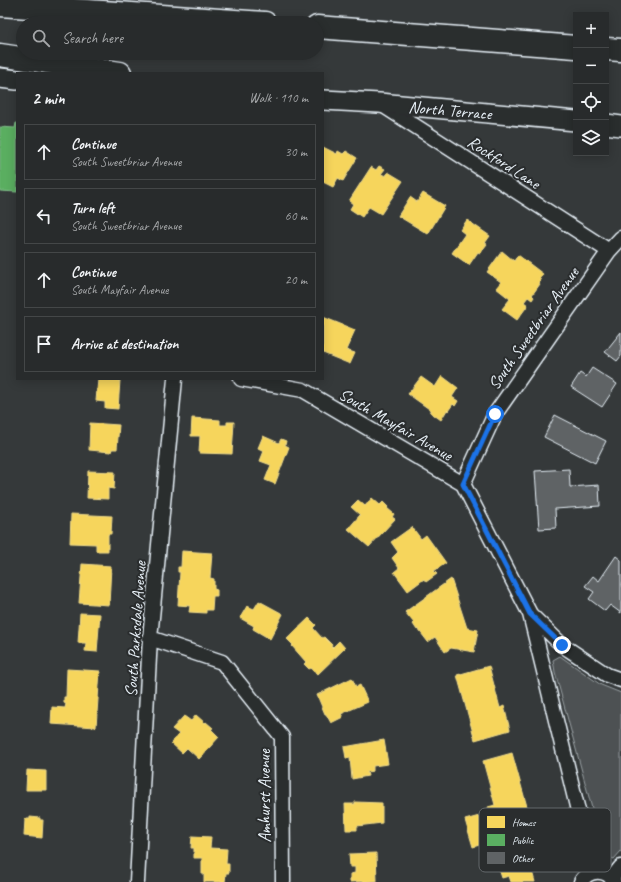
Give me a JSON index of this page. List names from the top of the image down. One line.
{"streets":{"street":["North Terrace","Rockford Lane","South Sweetbriar Avenue","South Mayfair Avenue","South Parksdale Avenue","Amhurst Avenue"]},"crossings":[["North Terrace","Rockford Lane"],["Rockford Lane","South Sweetbriar Avenue"],["South Sweetbriar Avenue","South Mayfair Avenue"],["South Parksdale Avenue","Amhurst Avenue"]],"legend":["Homes","Public","Other"],"page":{"map_buttons":["+","−"],"search":"Search here","heading":["2 min","Walk · 110 m"],"list":[["Continue","South Sweetbriar Avenue","30 m"],["Turn left","South Sweetbriar Avenue","60 m"],["Continue","South Mayfair Avenue","20 m"],"Arrive at destination"]}}
